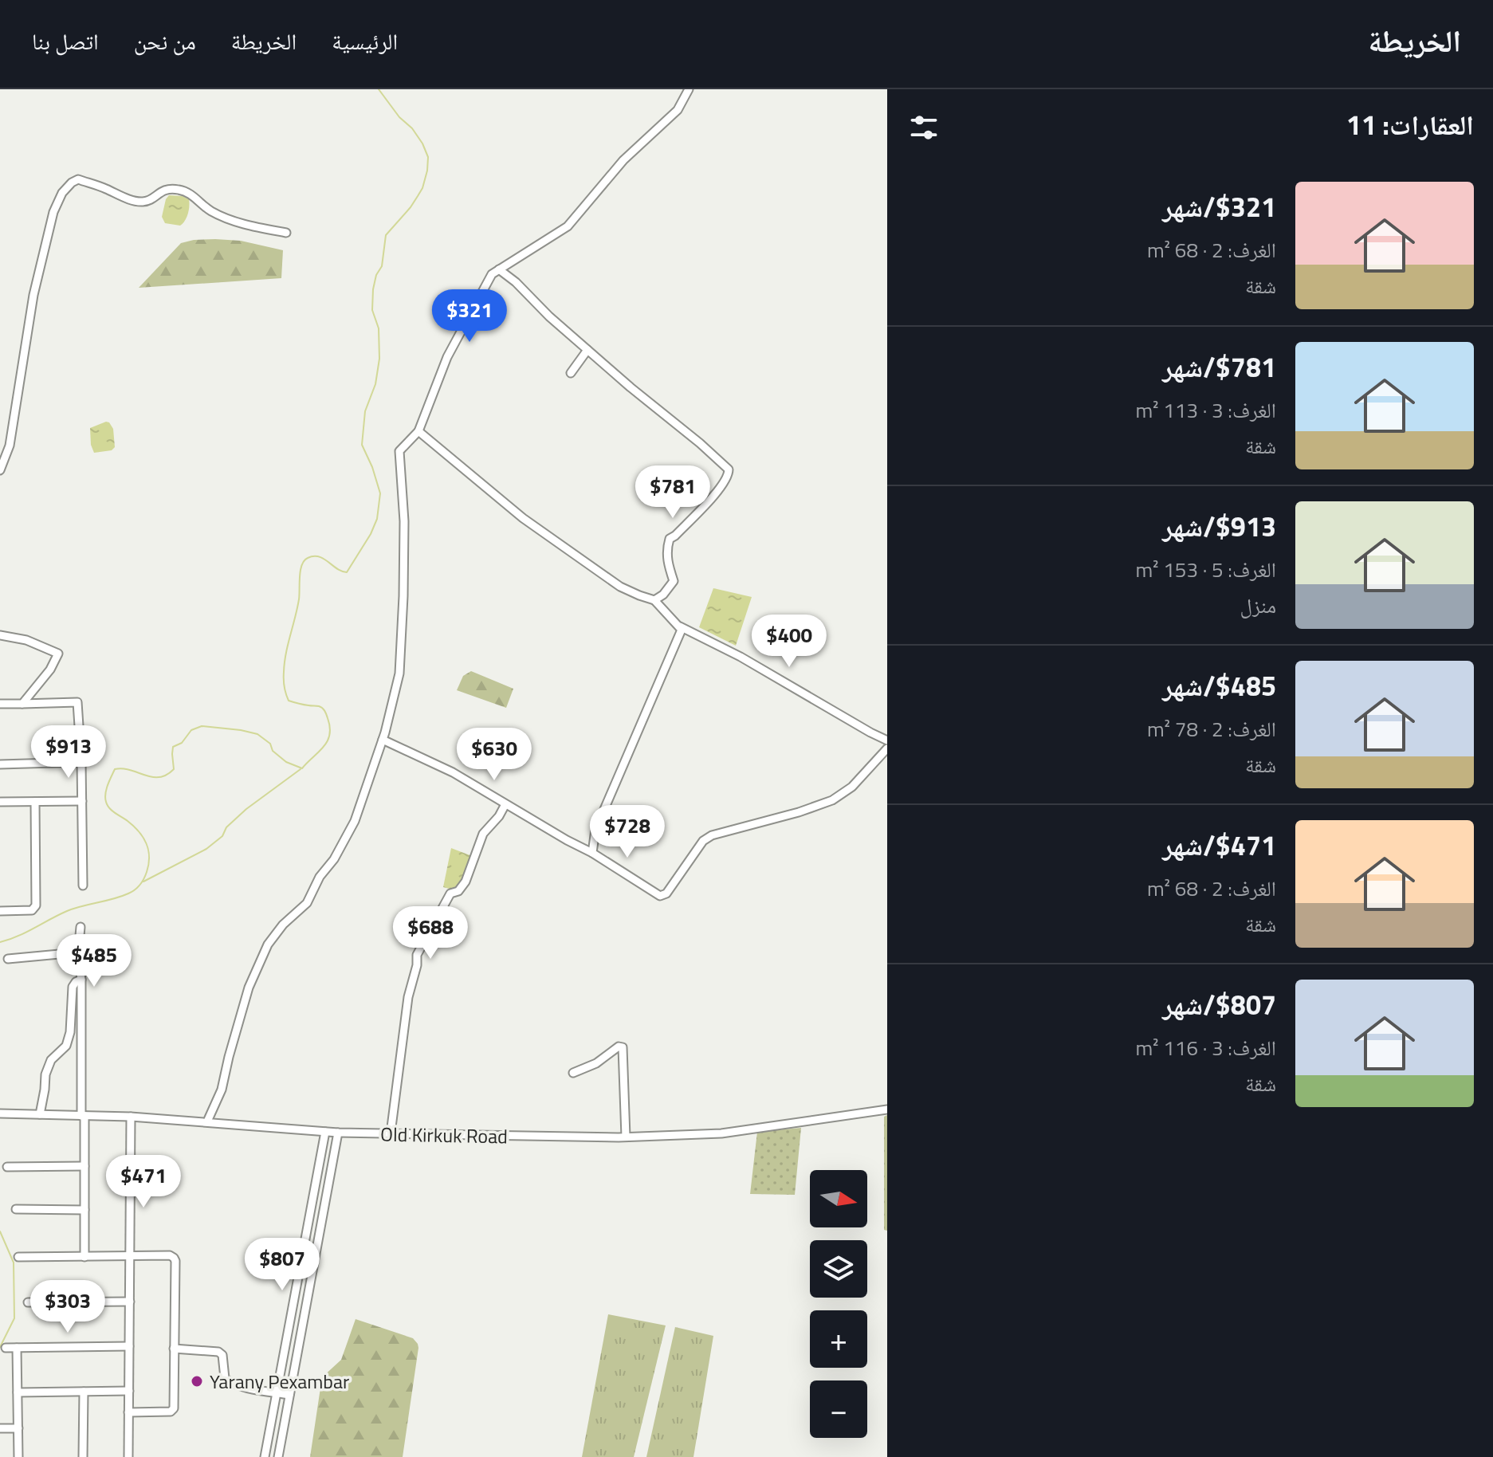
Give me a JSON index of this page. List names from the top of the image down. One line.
{"streets":{"street":["Old Kirkuk Road"]},"places":["Yarany Pexambar"],"north":"right","page":{"header":"الخريطة","nav":["الرئيسية","الخريطة","من نحن","اتصل بنا"],"heading":"العقارات: 11","list":[{"name":"$321/شهر","note":"الغرف: 2 · 68 m² · شقة"},{"name":"$781/شهر","note":"الغرف: 3 · 113 m² · شقة"},{"name":"$913/شهر","note":"الغرف: 5 · 153 m² · منزل"},{"name":"$485/شهر","note":"الغرف: 2 · 78 m² · شقة"},{"name":"$471/شهر","note":"الغرف: 2 · 68 m² · شقة"},{"name":"$807/شهر","note":"الغرف: 3 · 116 m² · شقة"}],"price":["$321","$781","$400","$913","$630","$728","$688","$485","$471","$807","$303"],"map_buttons":["+","−"]}}
